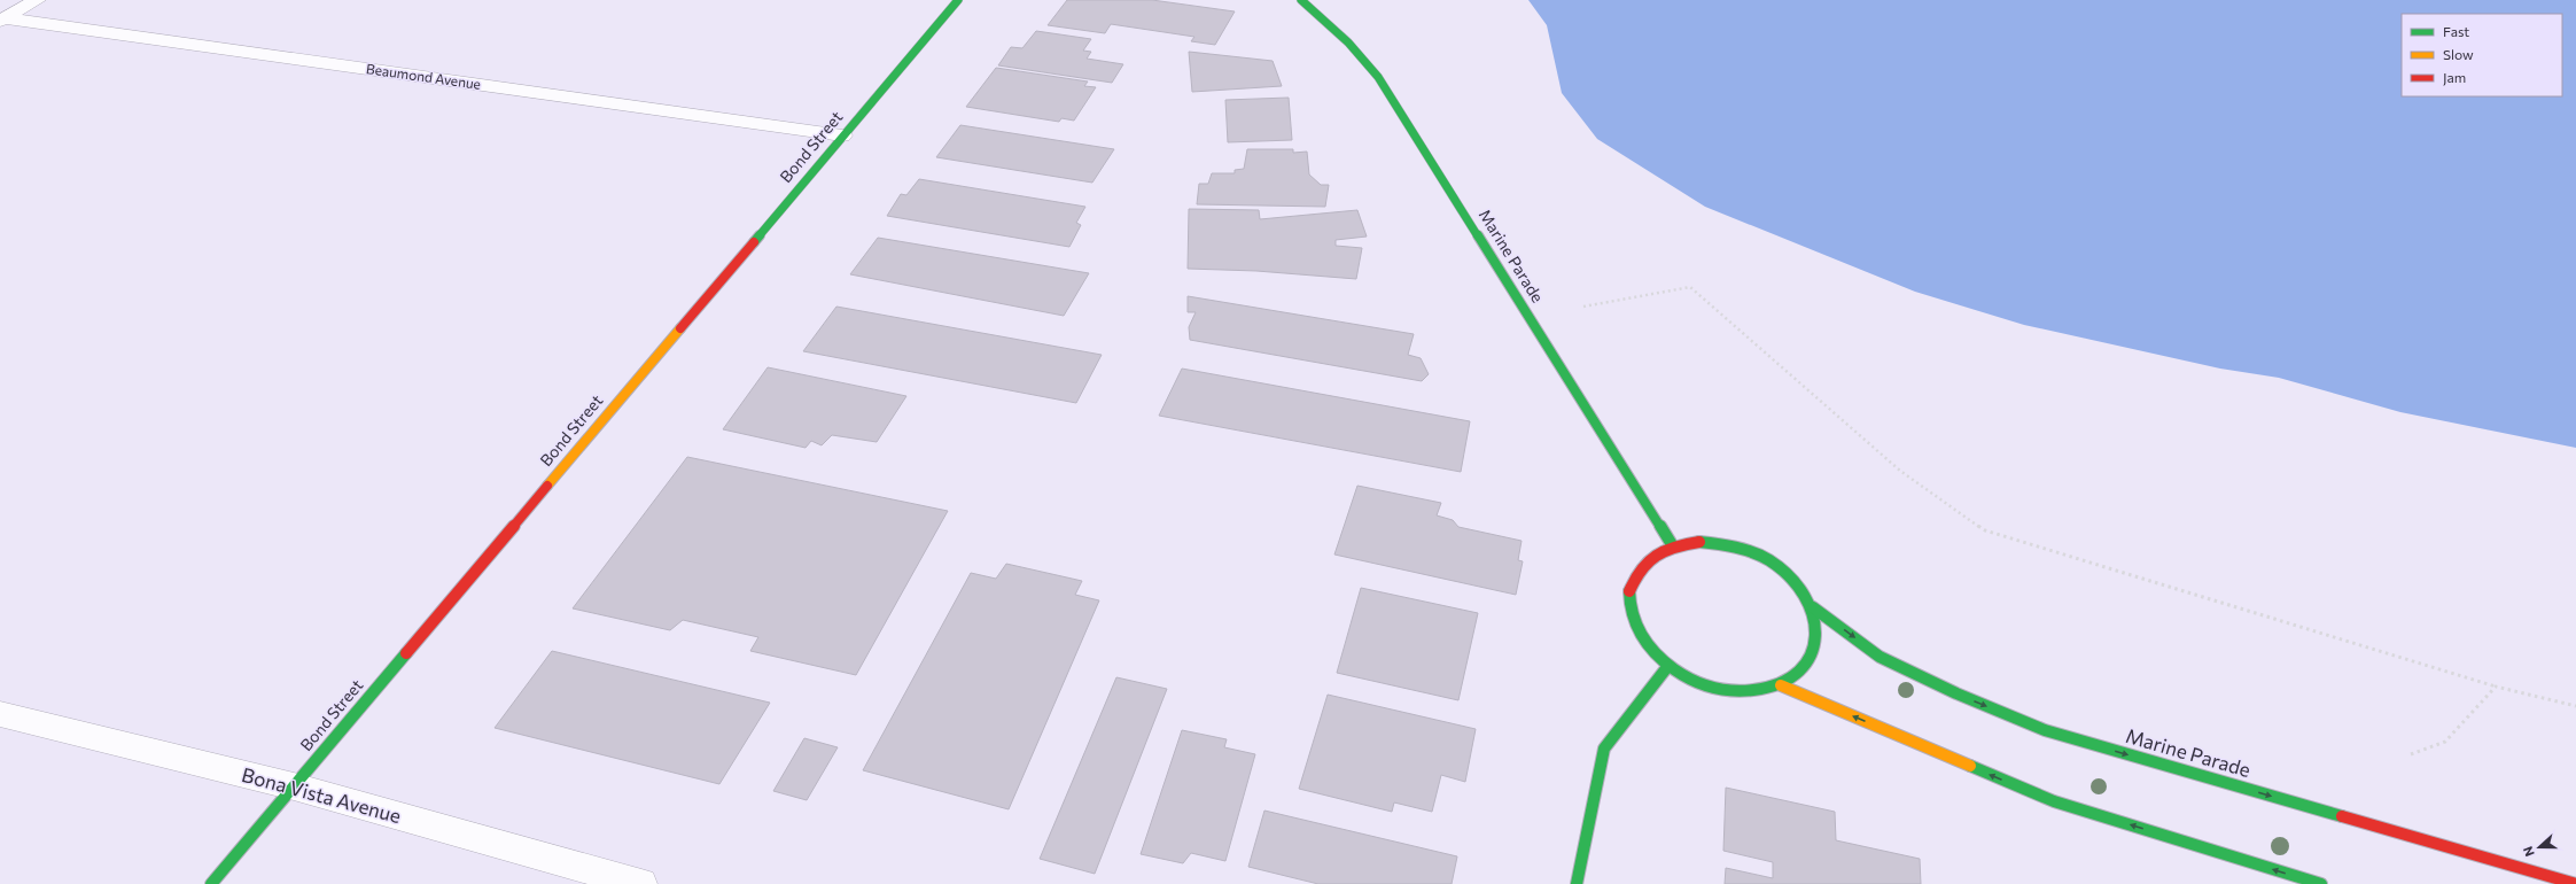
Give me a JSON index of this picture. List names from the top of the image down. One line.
{"streets":{"street":["Beaumond Avenue","Bond Street","Marine Parade","Bona Vista Avenue"]},"crossings":[["Beaumond Avenue","Bond Street"],["Bond Street","Bona Vista Avenue"]],"legend":["Fast","Slow","Jam"],"north":"left"}
